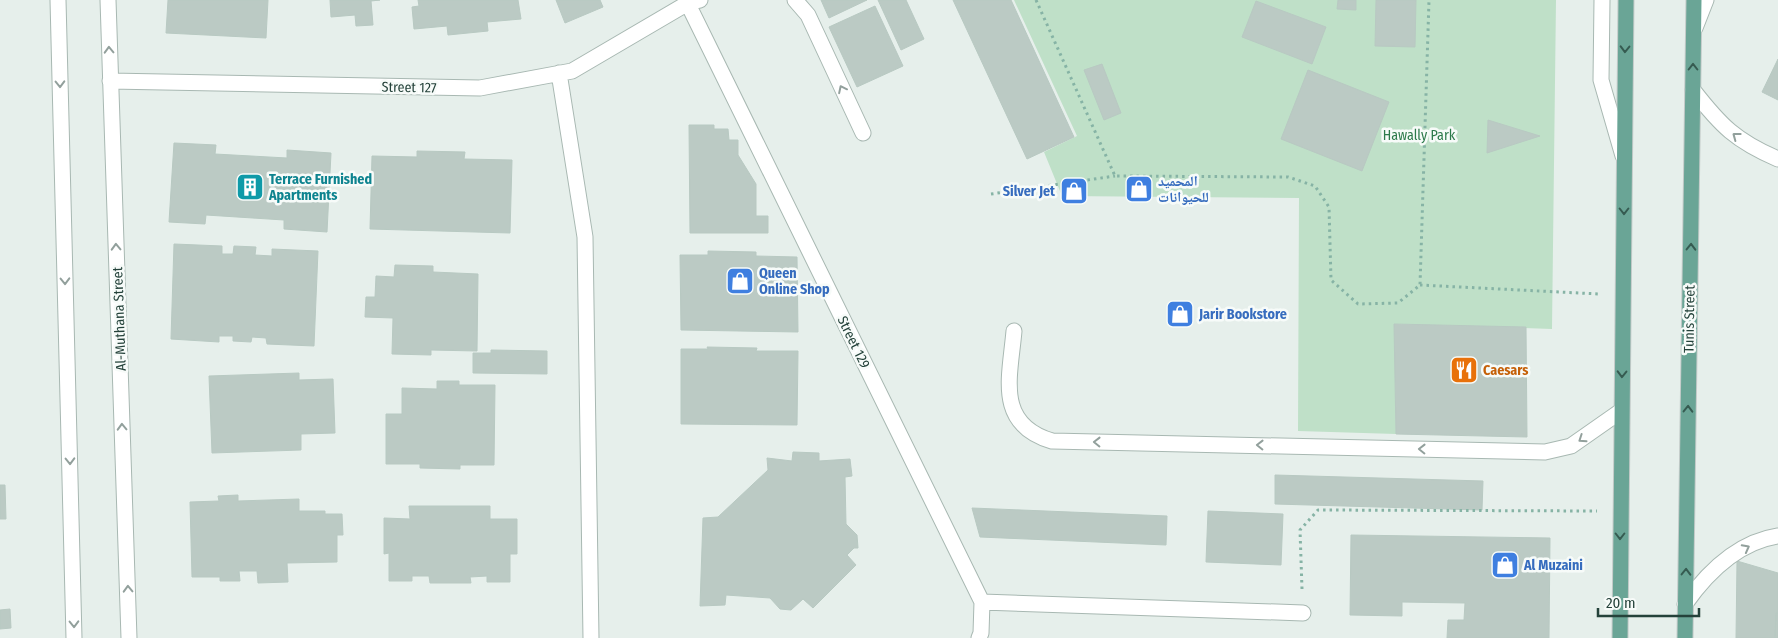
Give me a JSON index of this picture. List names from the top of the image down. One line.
{"streets":{"main road":["Tunis Street"],"street":["Street 127","Al-Muthana Street","Street 129"]},"crossings":[["Street 127","Al-Muthana Street"],["Street 127","Street 129"]],"parks":["Hawally Park"],"places":{"building":["Terrace Furnished Apartments"],"shop":["المحميد للحيوانات","Silver Jet","Queen Online Shop","Jarir Bookstore","Al Muzaini"],"restaurant":["Caesars"]},"scale_bar":"20 m"}
